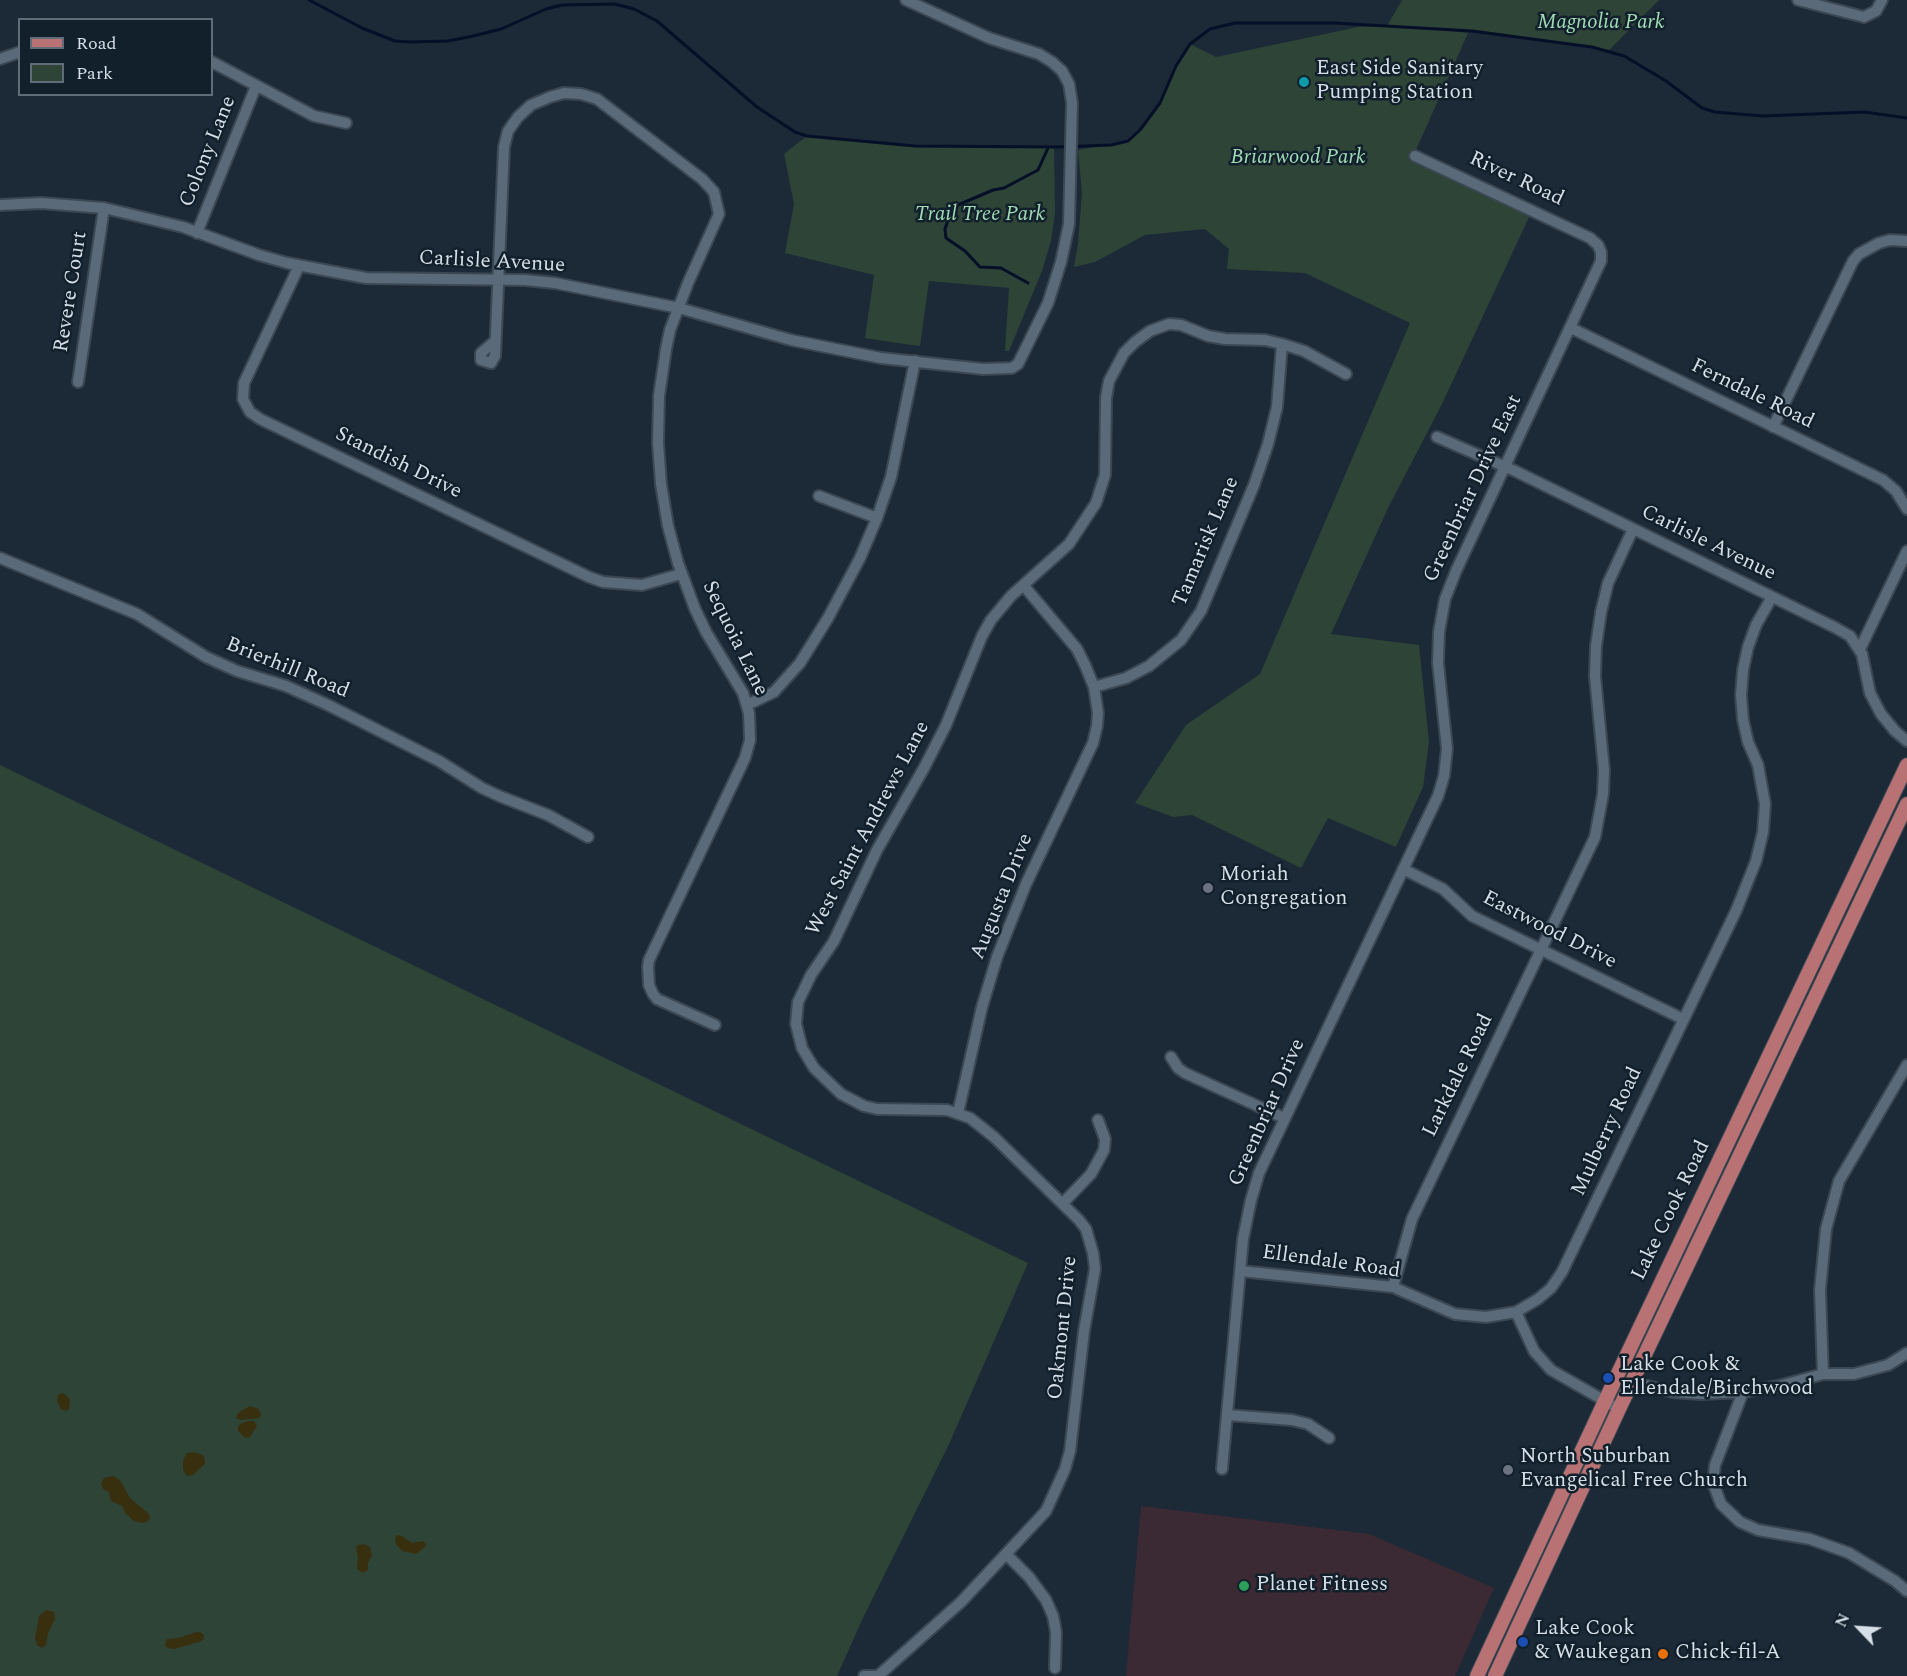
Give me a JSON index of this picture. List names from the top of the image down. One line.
{"streets":{"main road":["Lake Cook Road"],"street":["Colony Lane","River Road","Carlisle Avenue","Revere Court","Ferndale Road","Standish Drive","Greenbriar Drive East","Tamarisk Lane","Sequoia Lane","Brierhill Road","West Saint Andrews Lane","Augusta Drive","Eastwood Drive","Larkdale Road","Greenbriar Drive","Mulberry Road","Ellendale Road","Oakmont Drive"]},"crossings":[["Colony Lane","Carlisle Avenue"],["River Road","Greenbriar Drive East"],["Carlisle Avenue","Revere Court"],["Carlisle Avenue","Standish Drive"],["Carlisle Avenue","Greenbriar Drive East"],["Carlisle Avenue","Sequoia Lane"],["Carlisle Avenue","Larkdale Road"],["Carlisle Avenue","Mulberry Road"],["Ferndale Road","Greenbriar Drive East"],["Standish Drive","Sequoia Lane"],["Greenbriar Drive East","Greenbriar Drive"],["Tamarisk Lane","West Saint Andrews Lane"],["Tamarisk Lane","Augusta Drive"],["West Saint Andrews Lane","Oakmont Drive"],["Augusta Drive","Oakmont Drive"],["Eastwood Drive","Larkdale Road"],["Eastwood Drive","Greenbriar Drive"],["Eastwood Drive","Mulberry Road"],["Larkdale Road","Ellendale Road"],["Greenbriar Drive","Ellendale Road"],["Mulberry Road","Ellendale Road"]],"parks":["Magnolia Park","Briarwood Park","Trail Tree Park"],"places":["East Side Sanitary Pumping Station","Moriah Congregation","Lake Cook & Ellendale/Birchwood","North Suburban Evangelical Free Church","Planet Fitness","Lake Cook & Waukegan","Chick-fil-A"],"legend":["Road","Park"],"north":"top left"}
